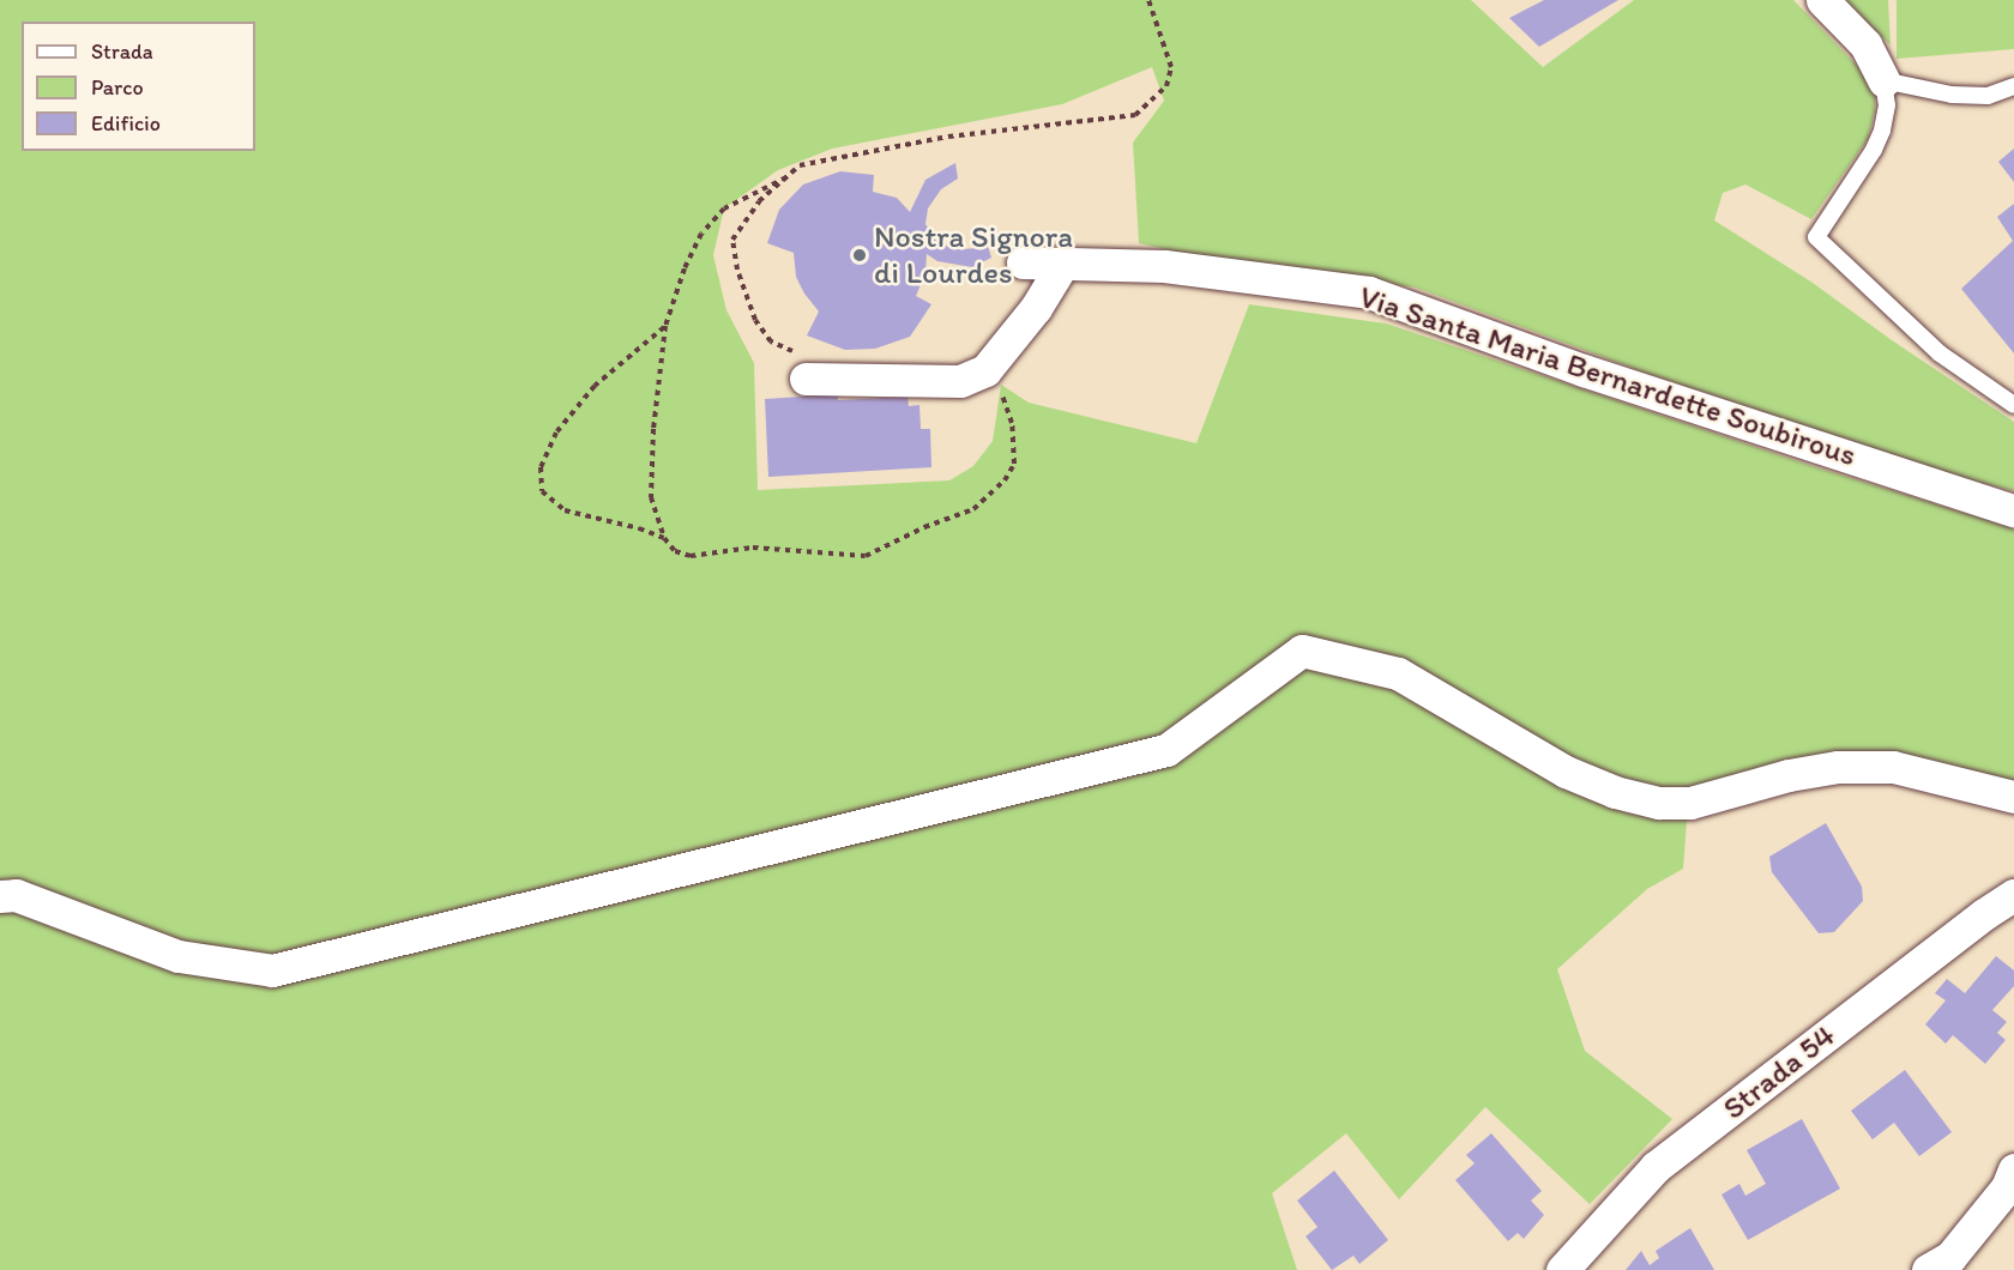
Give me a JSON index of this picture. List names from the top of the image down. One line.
{"streets":{"street":["Via Santa Maria Bernardette Soubirous","Strada 54"]},"places":["Nostra Signora di Lourdes"],"legend":["Strada","Parco","Edificio"]}
